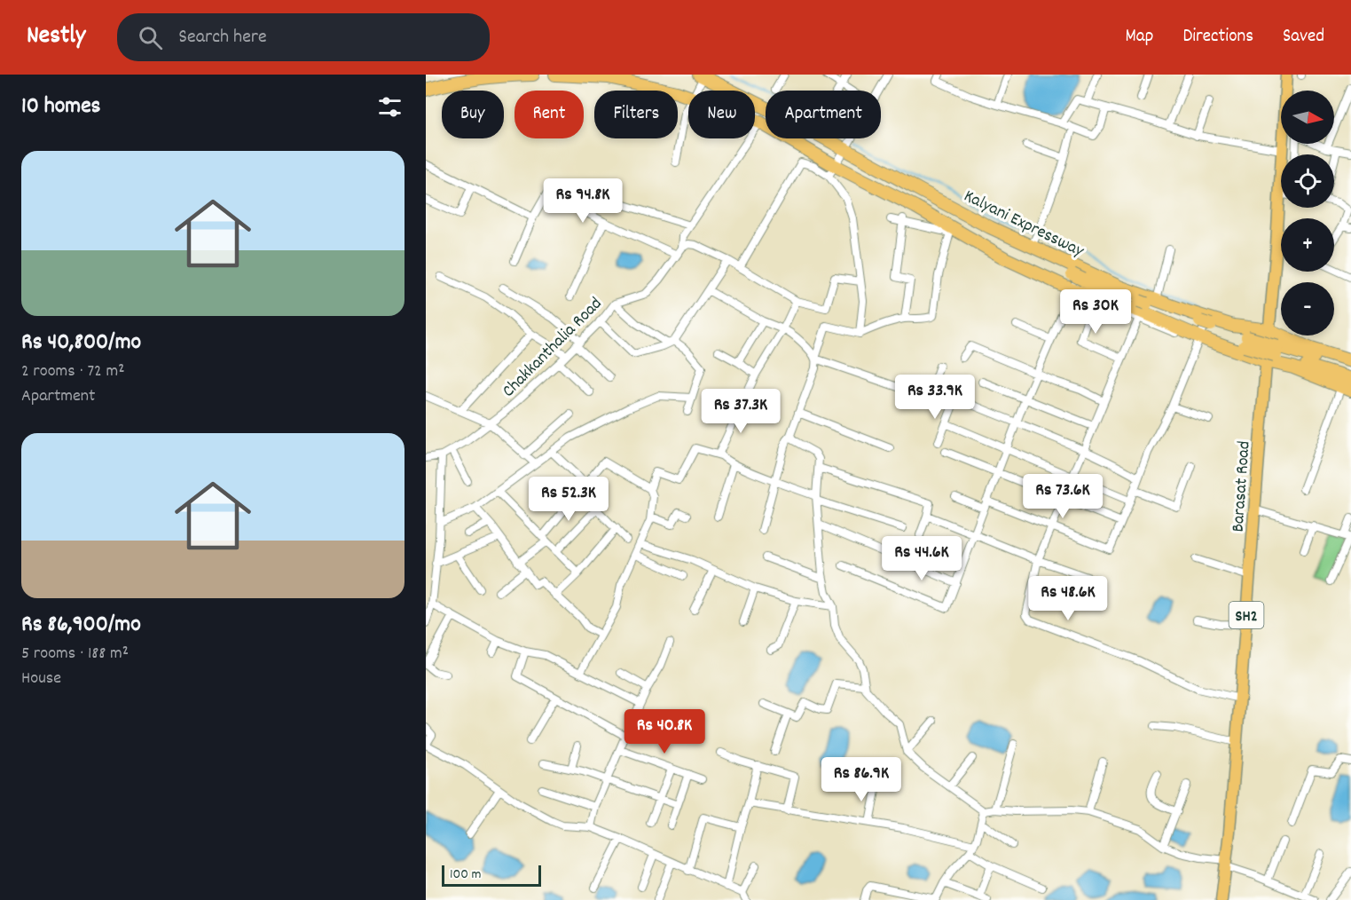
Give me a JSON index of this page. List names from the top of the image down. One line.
{"streets":{"highway":["Kalyani Expressway"],"main road":["Barasat Road","SH2"],"street":["Chakkanthalia Road"]},"scale_bar":"100 m","north":"right","page":{"header":"Nestly","search":"Search here","nav":["Map","Directions","Saved"],"heading":"10 homes","map_buttons":["+","−"],"chip":["Buy","Rent","Filters","New","Apartment"],"list":[{"name":"Rs 40,800/mo","note":"2 rooms · 72 m² · Apartment"},{"name":"Rs 86,900/mo","note":"5 rooms · 188 m² · House"}],"price":["Rs 94.8K","Rs 30K","Rs 33.9K","Rs 37.3K","Rs 73.6K","Rs 52.3K","Rs 44.6K","Rs 48.6K","Rs 40.8K","Rs 86.9K"],"scale":"100 m"}}
